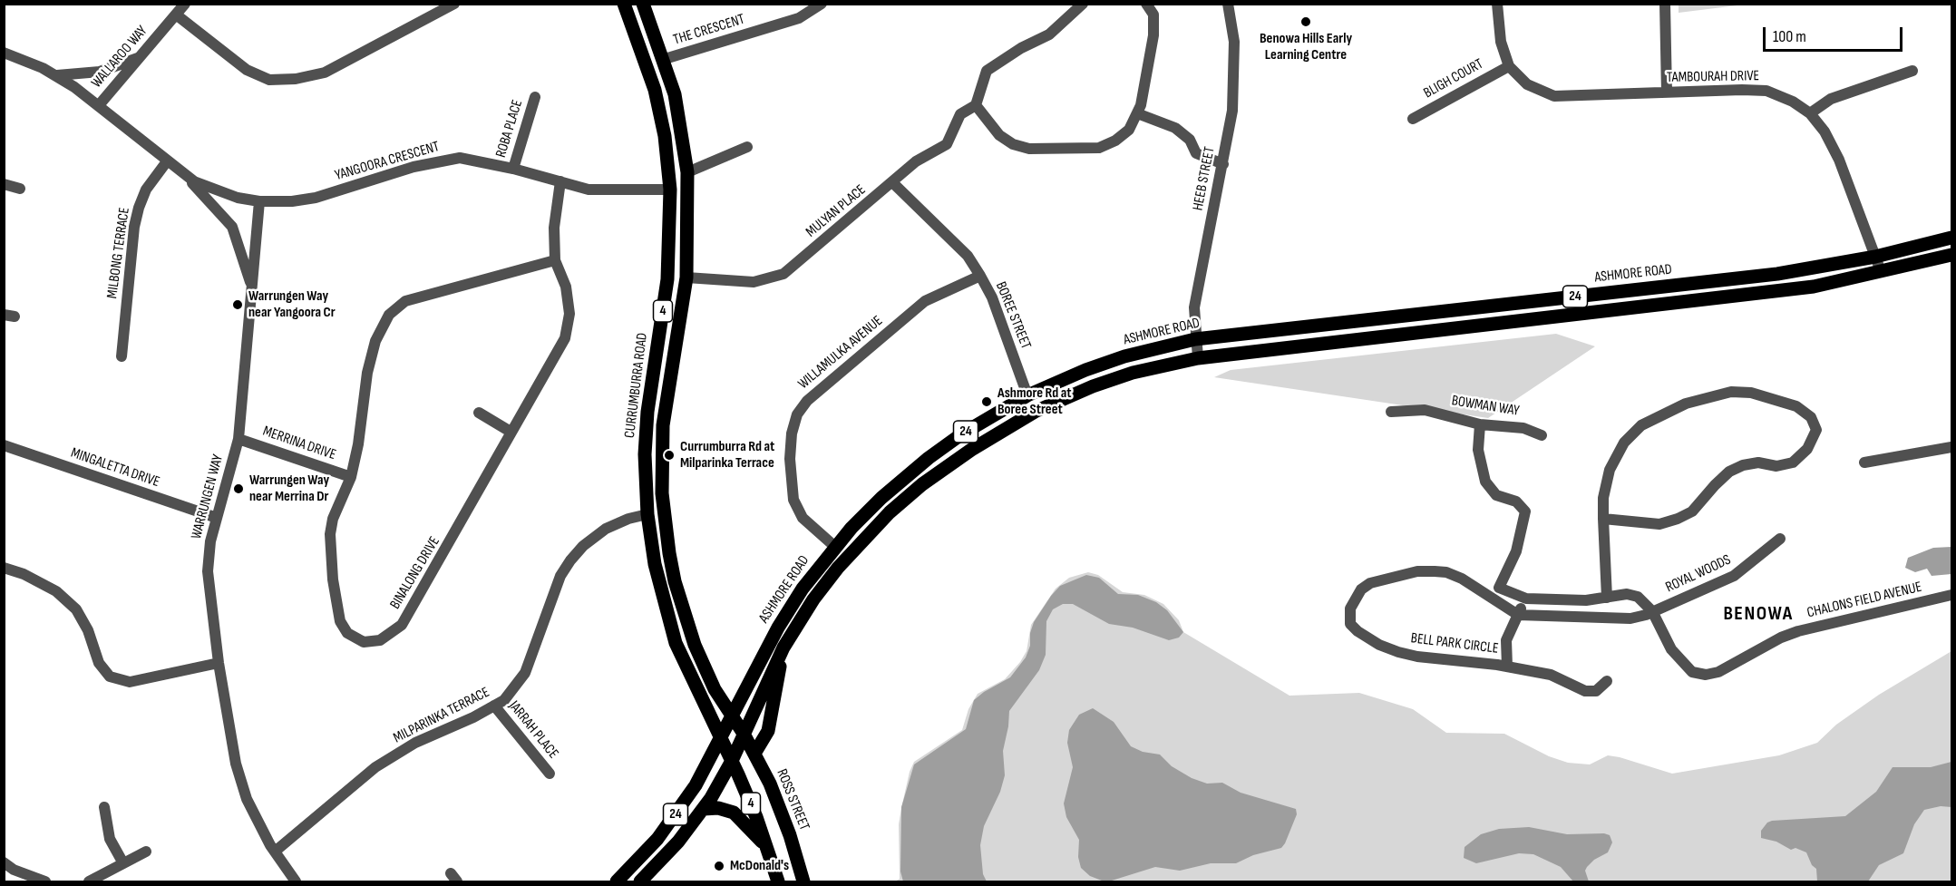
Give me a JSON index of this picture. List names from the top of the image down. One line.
{"streets":{"main road":["ASHMORE ROAD","24","4","CURRUMBURRA ROAD","ROSS STREET"],"street":["THE CRESCENT","WALLAROO WAY","TAMBOURAH DRIVE","BLIGH COURT","ROBA PLACE","YANGOORA CRESCENT","HEEB STREET","MULYAN PLACE","MILBONG TERRACE","BOREE STREET","WILLAMULKA AVENUE","BOWMAN WAY","MERRINA DRIVE","MINGALETTA DRIVE","WARRUNGEN WAY","BINALONG DRIVE","ROYAL WOODS","CHALONS FIELD AVENUE","BELL PARK CIRCLE","MILPARINKA TERRACE","JARRAH PLACE"]},"crossings":[["THE CRESCENT","CURRUMBURRA ROAD"],["WALLAROO WAY","YANGOORA CRESCENT"],["TAMBOURAH DRIVE","BLIGH COURT"],["TAMBOURAH DRIVE","ASHMORE ROAD"],["ROBA PLACE","YANGOORA CRESCENT"],["YANGOORA CRESCENT","MILBONG TERRACE"],["YANGOORA CRESCENT","CURRUMBURRA ROAD"],["YANGOORA CRESCENT","WARRUNGEN WAY"],["YANGOORA CRESCENT","BINALONG DRIVE"],["HEEB STREET","ASHMORE ROAD"],["MULYAN PLACE","BOREE STREET"],["MULYAN PLACE","CURRUMBURRA ROAD"],["ASHMORE ROAD","4"],["ASHMORE ROAD","BOREE STREET"],["ASHMORE ROAD","WILLAMULKA AVENUE"],["ASHMORE ROAD","CURRUMBURRA ROAD"],["ASHMORE ROAD","ROSS STREET"],["4","CURRUMBURRA ROAD"],["BOREE STREET","WILLAMULKA AVENUE"],["CURRUMBURRA ROAD","MILPARINKA TERRACE"],["CURRUMBURRA ROAD","ROSS STREET"],["MERRINA DRIVE","WARRUNGEN WAY"],["MERRINA DRIVE","BINALONG DRIVE"],["MINGALETTA DRIVE","WARRUNGEN WAY"],["WARRUNGEN WAY","MILPARINKA TERRACE"],["ROYAL WOODS","CHALONS FIELD AVENUE"],["MILPARINKA TERRACE","JARRAH PLACE"]],"districts":["BENOWA"],"places":["Benowa Hills Early Learning Centre","Warrungen Way near Yangoora Cr","Ashmore Rd at Boree Street","Currumburra Rd at Milparinka Terrace","Warrungen Way near Merrina Dr","McDonald's"],"scale_bar":"100 m"}
